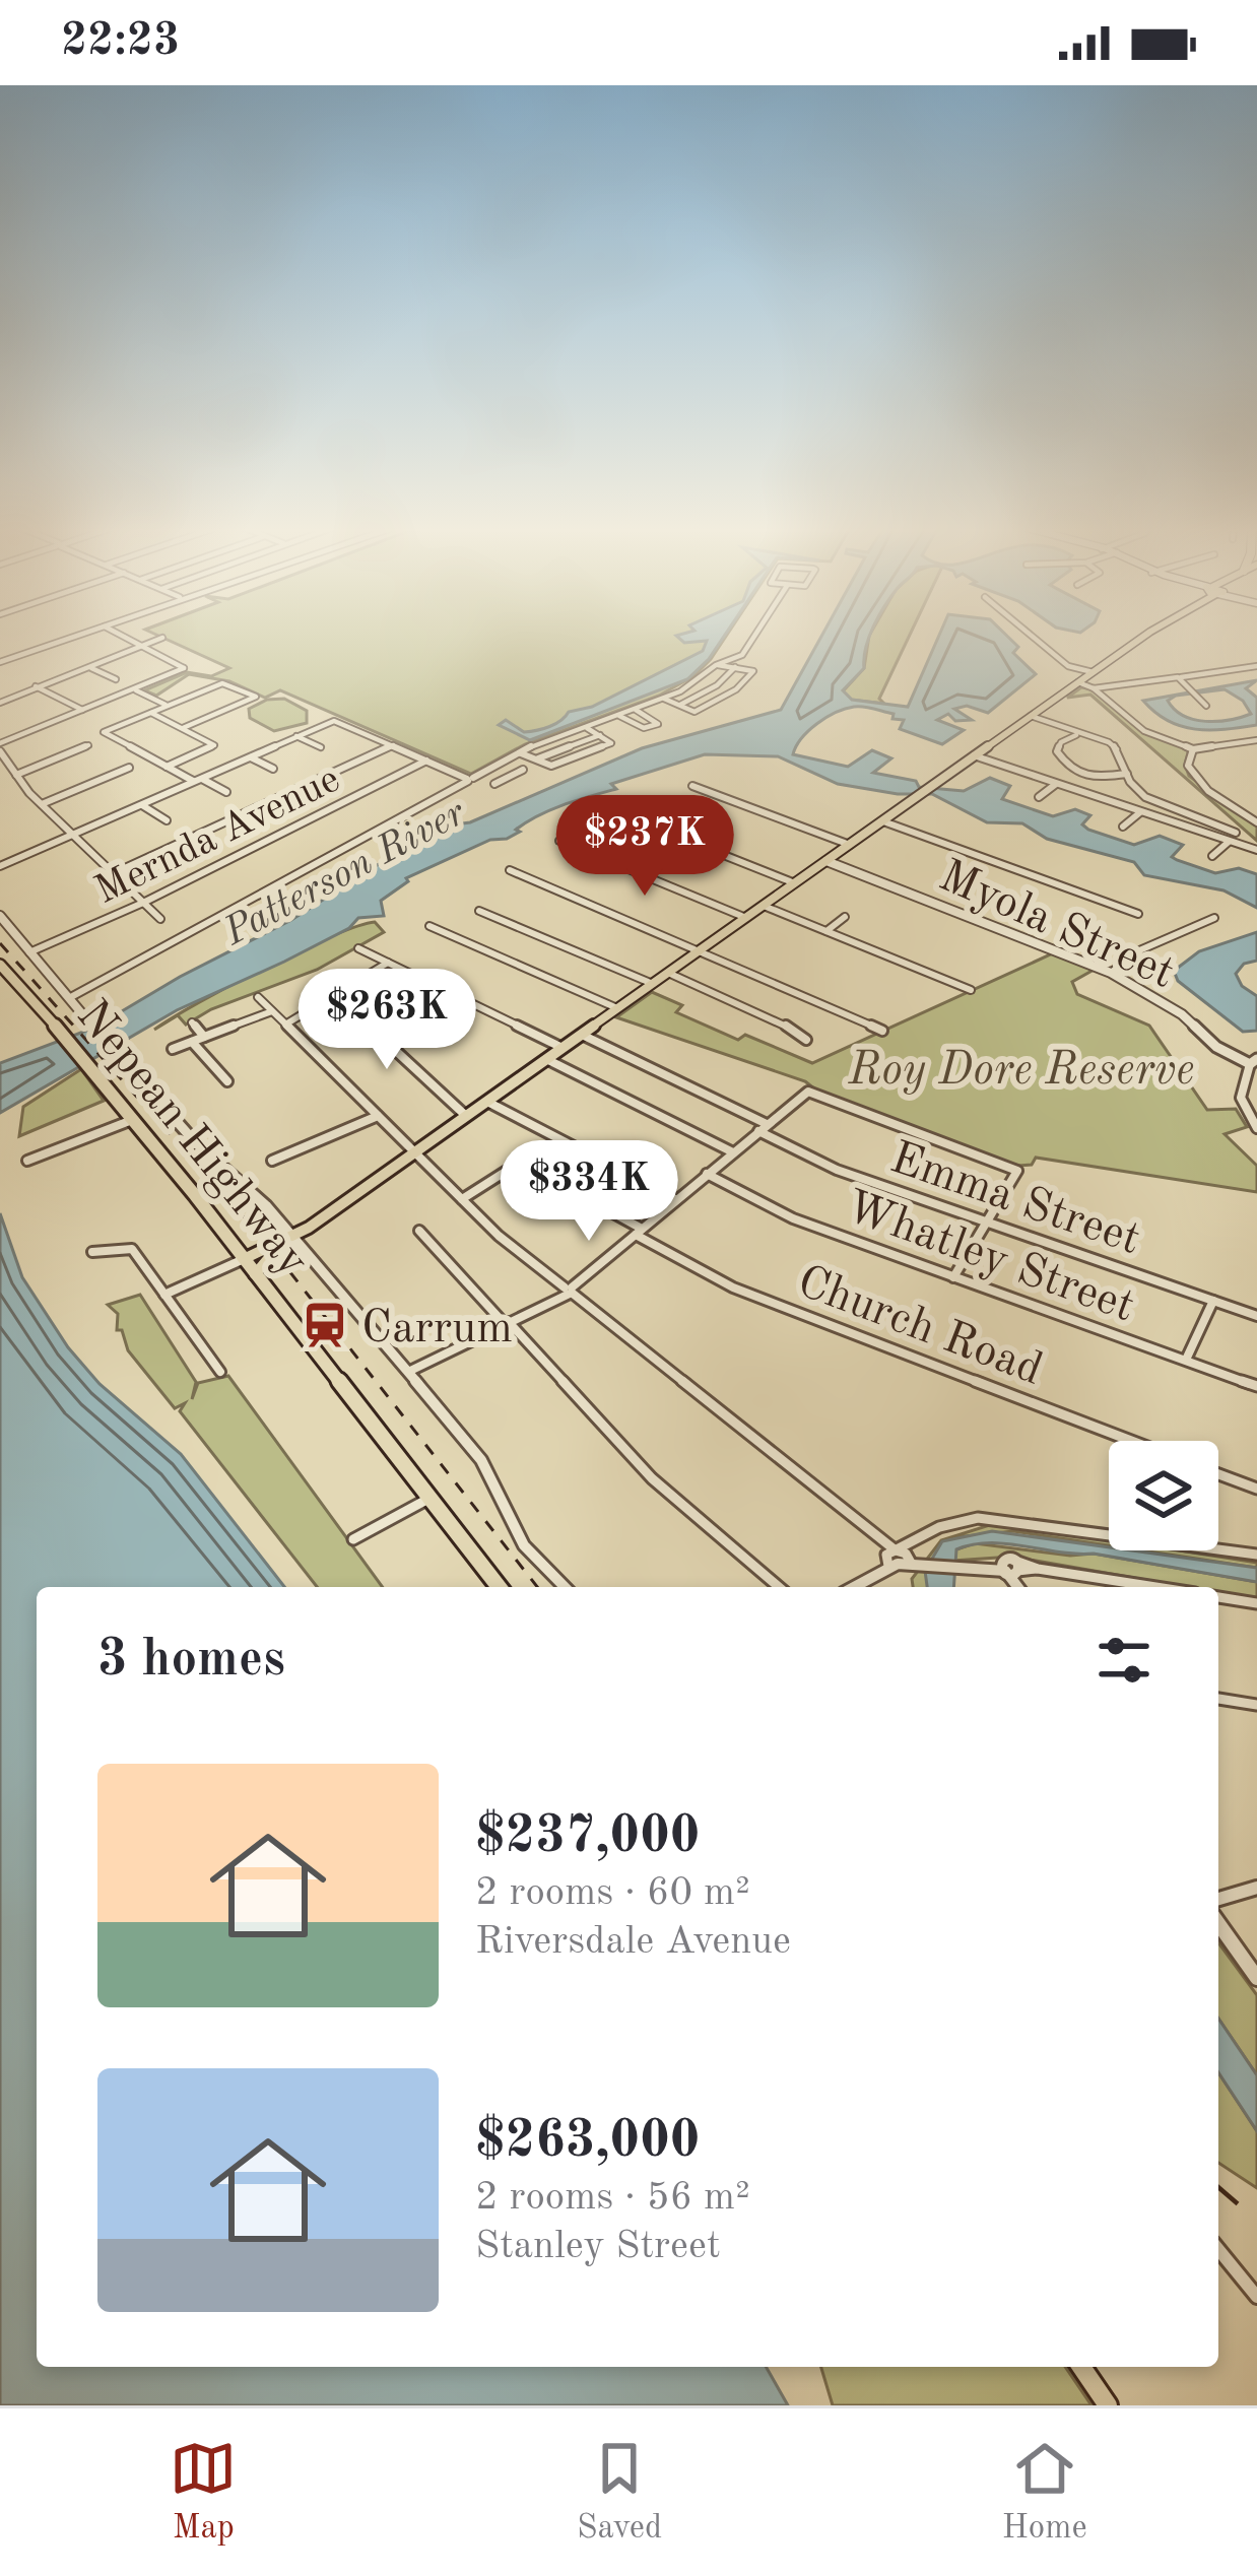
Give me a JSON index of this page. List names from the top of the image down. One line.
{"streets":{"highway":["Nepean Highway"],"street":["Mernda Avenue","Myola Street","Emma Street","Whatley Street","Church Road"]},"water":["Patterson River"],"parks":["Roy Dore Reserve"],"places":{"station":["Carrum"]},"page":{"status":"22:23","price":["$237K","$263K","$334K"],"heading":"3 homes","list":[{"name":"$237,000","note":"2 rooms · 60 m² · Riversdale Avenue"},{"name":"$263,000","note":"2 rooms · 56 m² · Stanley Street"}],"tabs":["Map","Saved","Home"]}}
